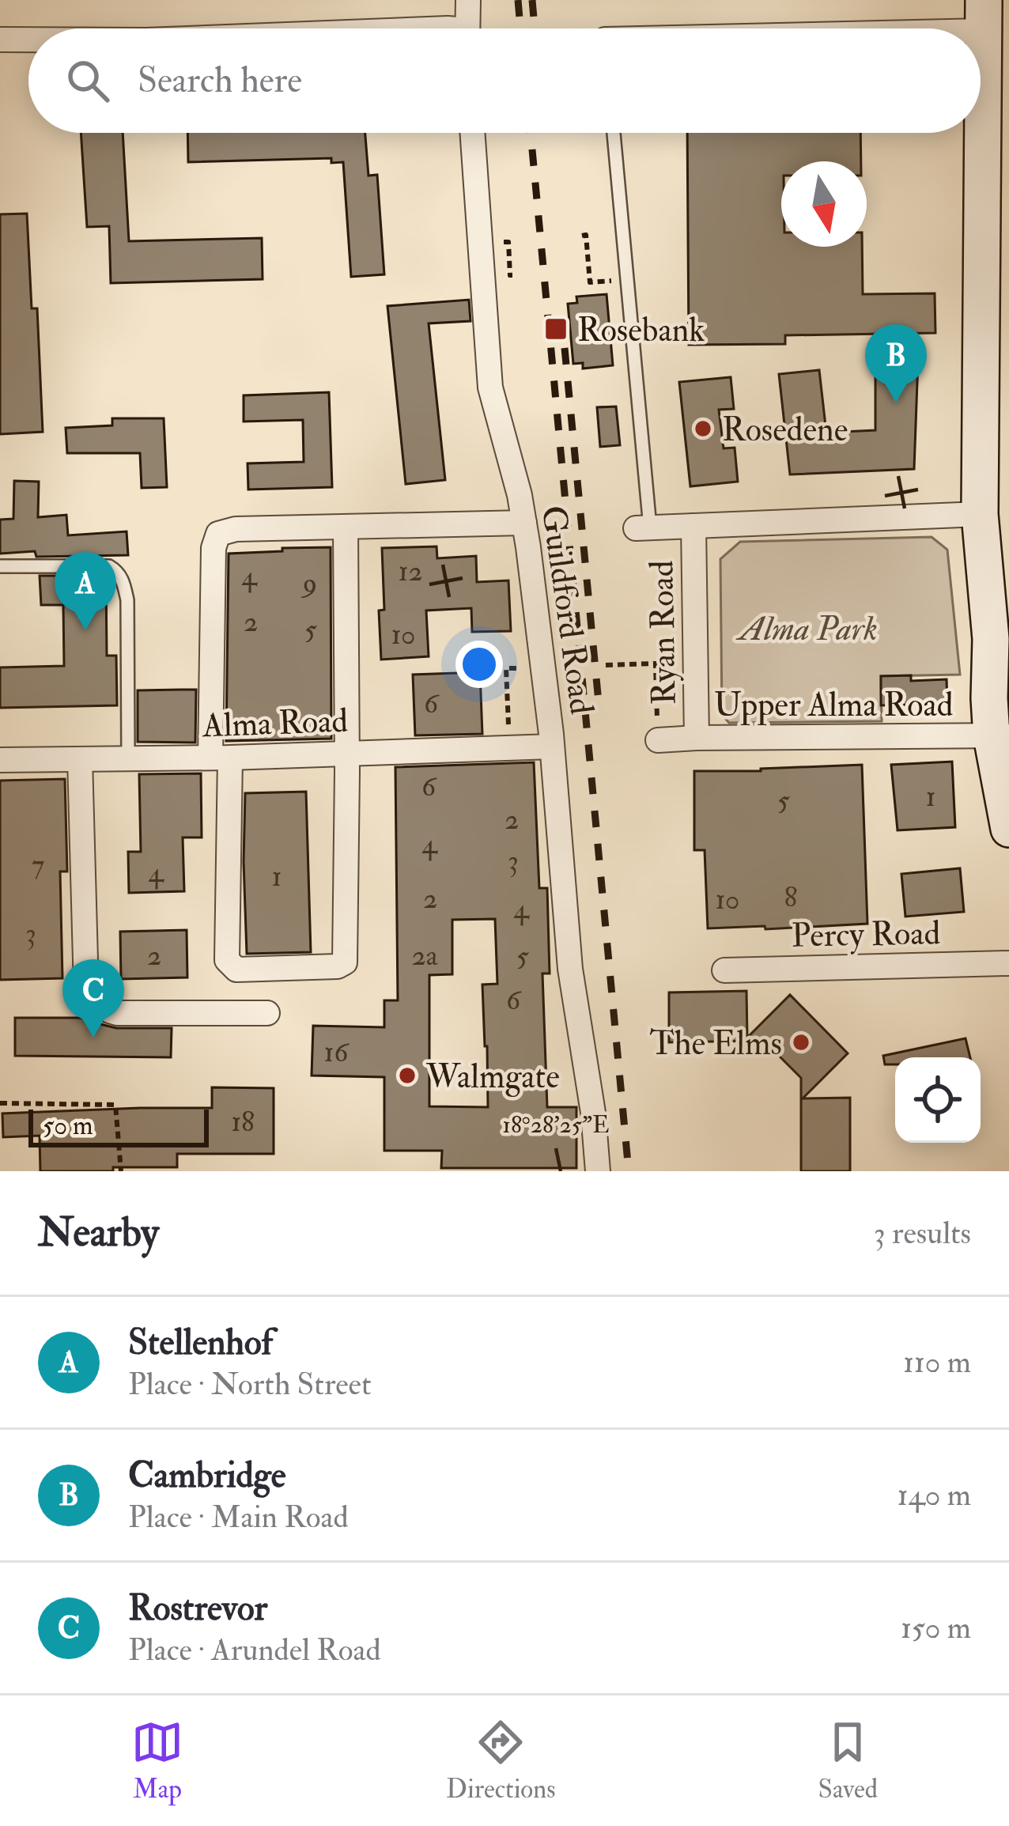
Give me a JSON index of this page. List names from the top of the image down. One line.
{"streets":{"street":["Guildford Road","Ryan Road","Upper Alma Road","Alma Road","Percy Road"]},"crossings":[["Guildford Road","Alma Road"],["Ryan Road","Upper Alma Road"]],"parks":["Alma Park"],"places":{"transit":["Rosebank"],"other":["Rosedene","The Elms","Walmgate"]},"house_numbers":["12","4","9","2","5","10","6","6","1","5","2","4","3","7","4","1","8","2","10","4","3","2","2a","5","6","16","18"],"scale_bar":"50 m","north":"bottom","page":{"search":"Search here","pins":["B","A","C"],"scale":"50 m","heading":["Nearby","3 results"],"list":[{"mark":"A","name":"Stellenhof","note":"Place · North Street","value":"110 m"},{"mark":"B","name":"Cambridge","note":"Place · Main Road","value":"140 m"},{"mark":"C","name":"Rostrevor","note":"Place · Arundel Road","value":"150 m"}],"nav":["Map","Directions","Saved"]},"coordinates":["18°28'25\"E"]}
